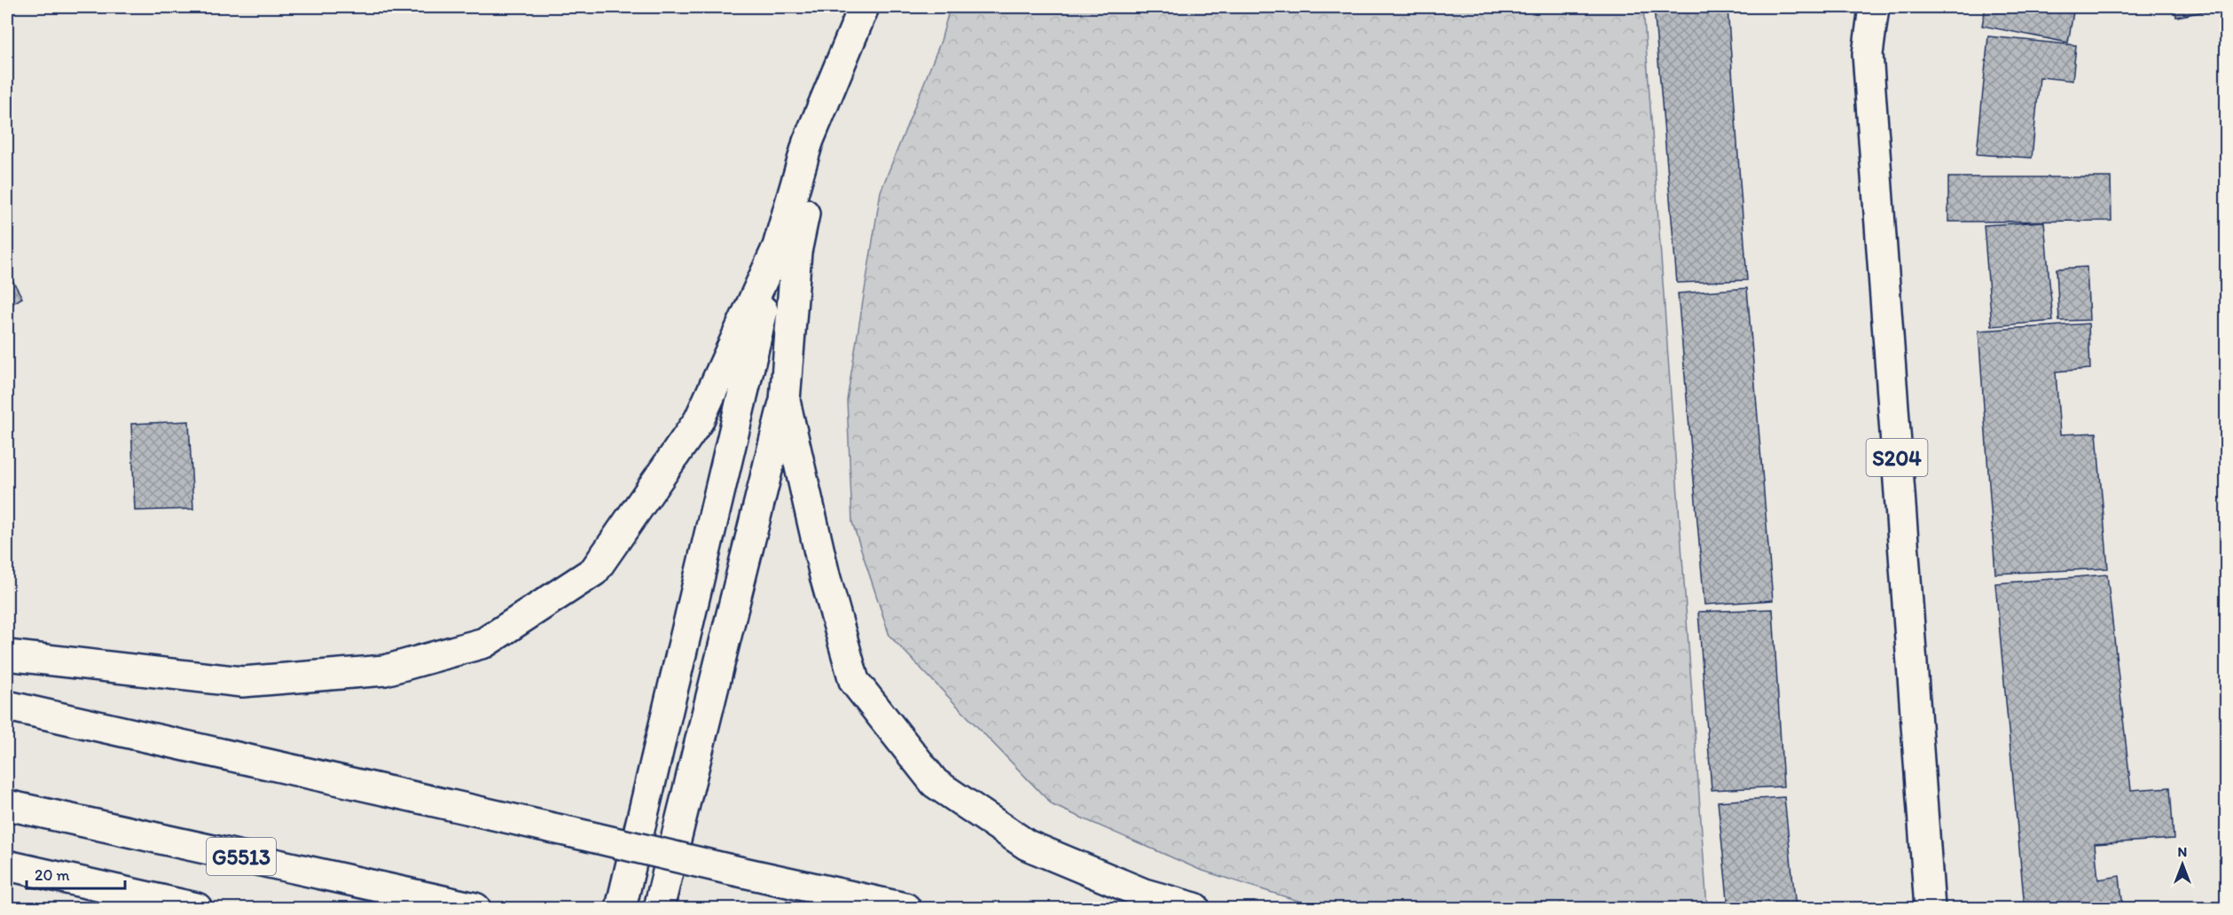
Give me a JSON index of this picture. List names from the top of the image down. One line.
{"streets":{"main road":["S204","G5513"]},"scale_bar":"20 m","north":"top"}
